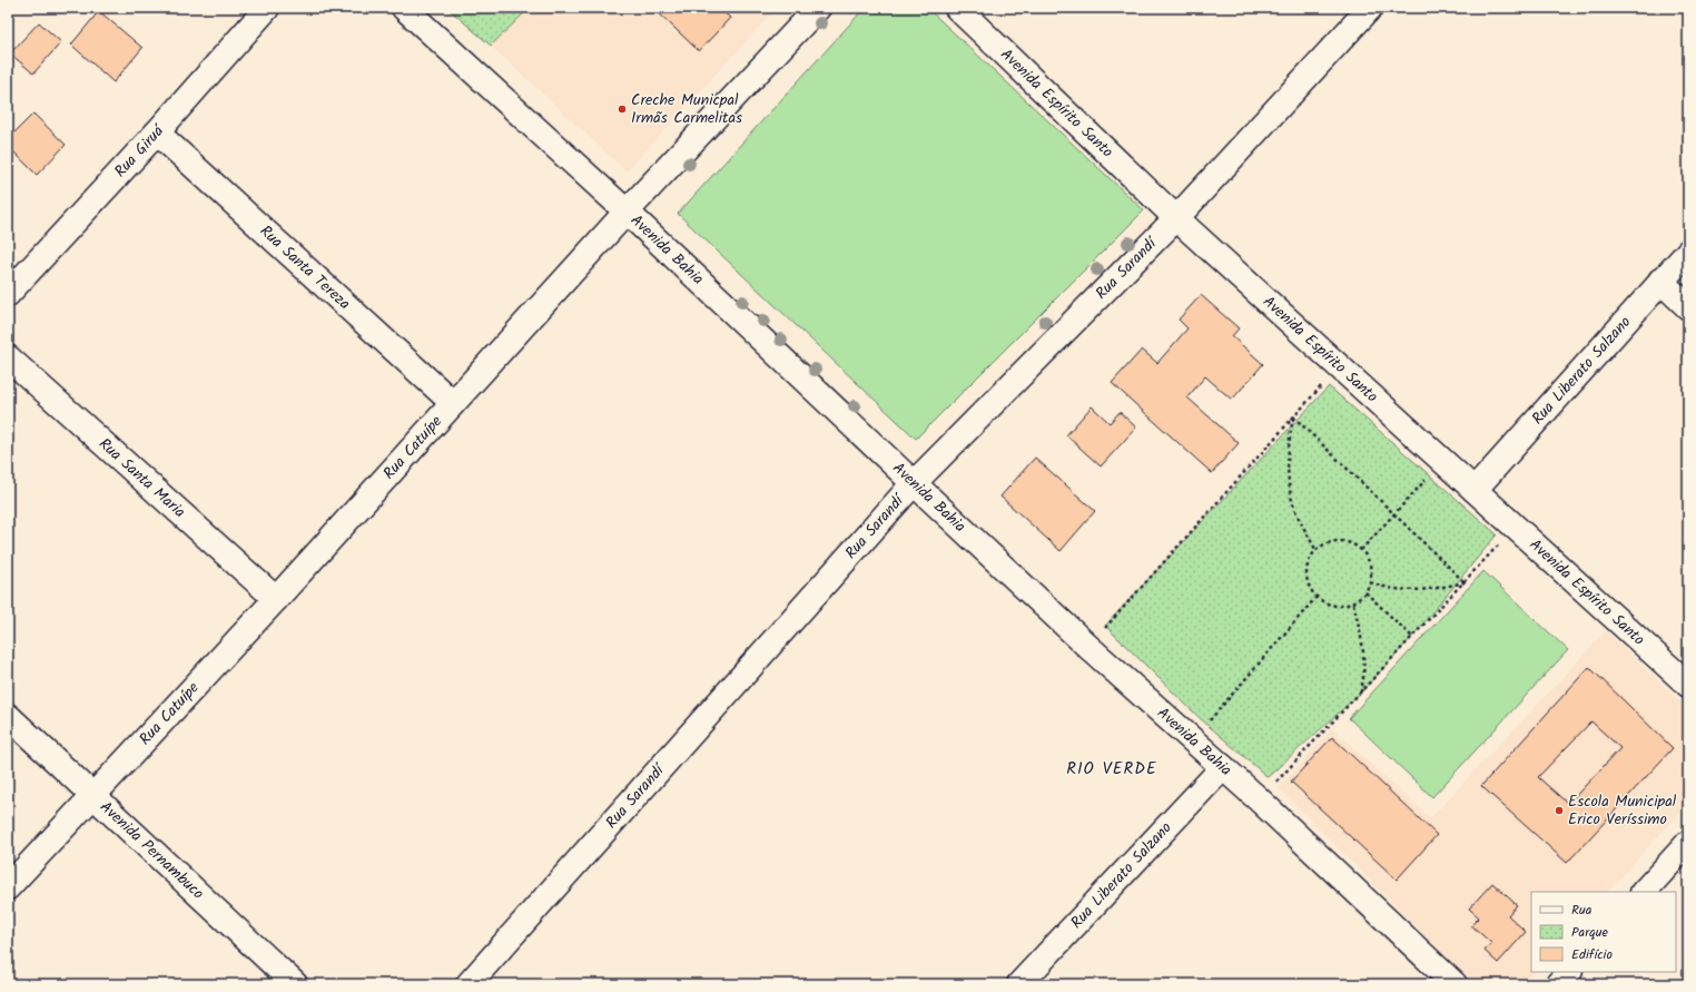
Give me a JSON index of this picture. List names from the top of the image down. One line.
{"streets":{"street":["Avenida Espírito Santo","Rua Giruá","Avenida Bahia","Rua Santa Tereza","Rua Sarandí","Rua Liberato Salzano","Rua Catuípe","Rua Santa Maria","Avenida Pernambuco"]},"crossings":[["Avenida Espírito Santo","Rua Sarandí"],["Avenida Espírito Santo","Rua Liberato Salzano"],["Rua Giruá","Rua Santa Tereza"],["Avenida Bahia","Rua Sarandí"],["Avenida Bahia","Rua Liberato Salzano"],["Avenida Bahia","Rua Catuípe"],["Rua Santa Tereza","Rua Catuípe"],["Rua Catuípe","Rua Santa Maria"],["Rua Catuípe","Avenida Pernambuco"]],"districts":["RIO VERDE"],"places":["Creche Municpal Irmãs Carmelitas","Escola Municipal Erico Veríssimo"],"legend":["Rua","Parque","Edifício"]}
